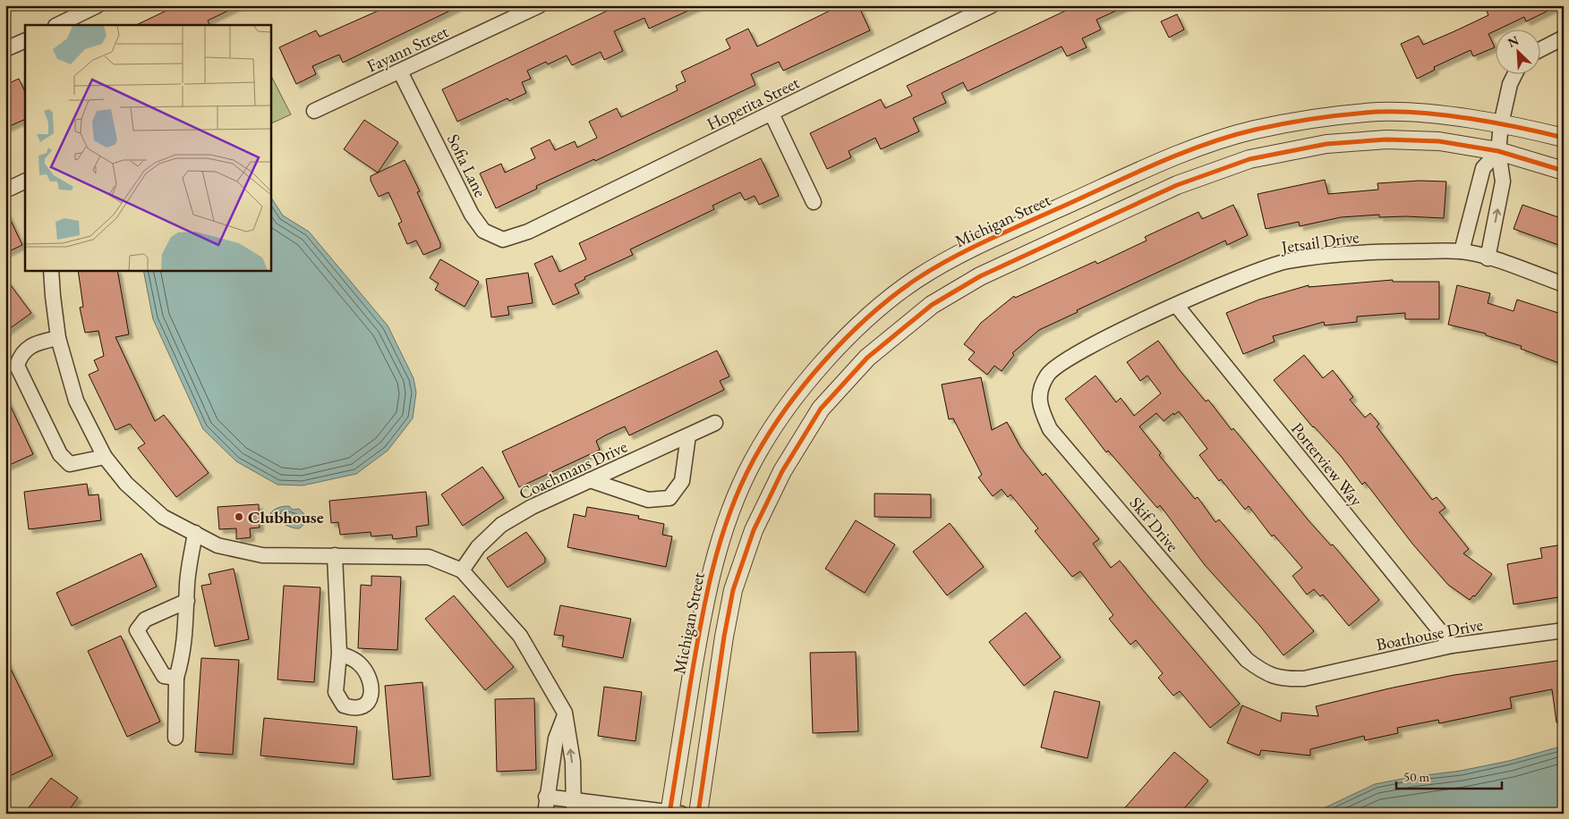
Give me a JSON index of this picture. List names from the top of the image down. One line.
{"streets":{"street":["Fayann Street","Hoperita Street","Sofia Lane","Michigan Street","Jetsail Drive","Porterview Way","Coachmans Drive","Skif Drive","Boathouse Drive"]},"crossings":[["Fayann Street","Sofia Lane"],["Hoperita Street","Sofia Lane"],["Jetsail Drive","Porterview Way"],["Jetsail Drive","Skif Drive"],["Porterview Way","Boathouse Drive"],["Skif Drive","Boathouse Drive"]],"places":["Clubhouse"],"scale_bar":"50 m","north":"top left"}
